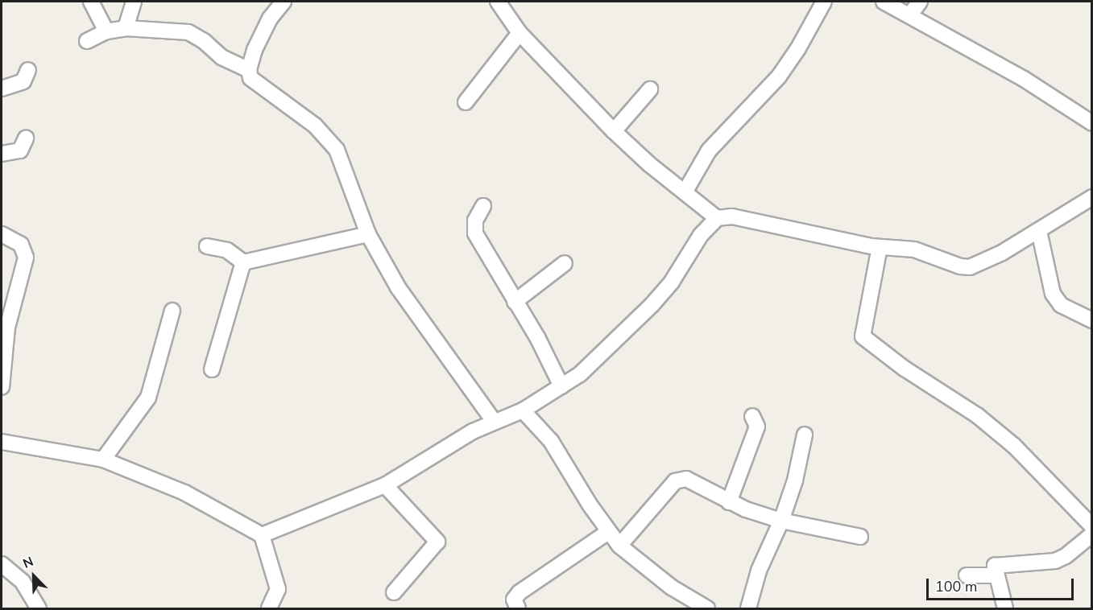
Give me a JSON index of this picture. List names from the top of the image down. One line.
{"scale_bar":"100 m","north":"top left"}
